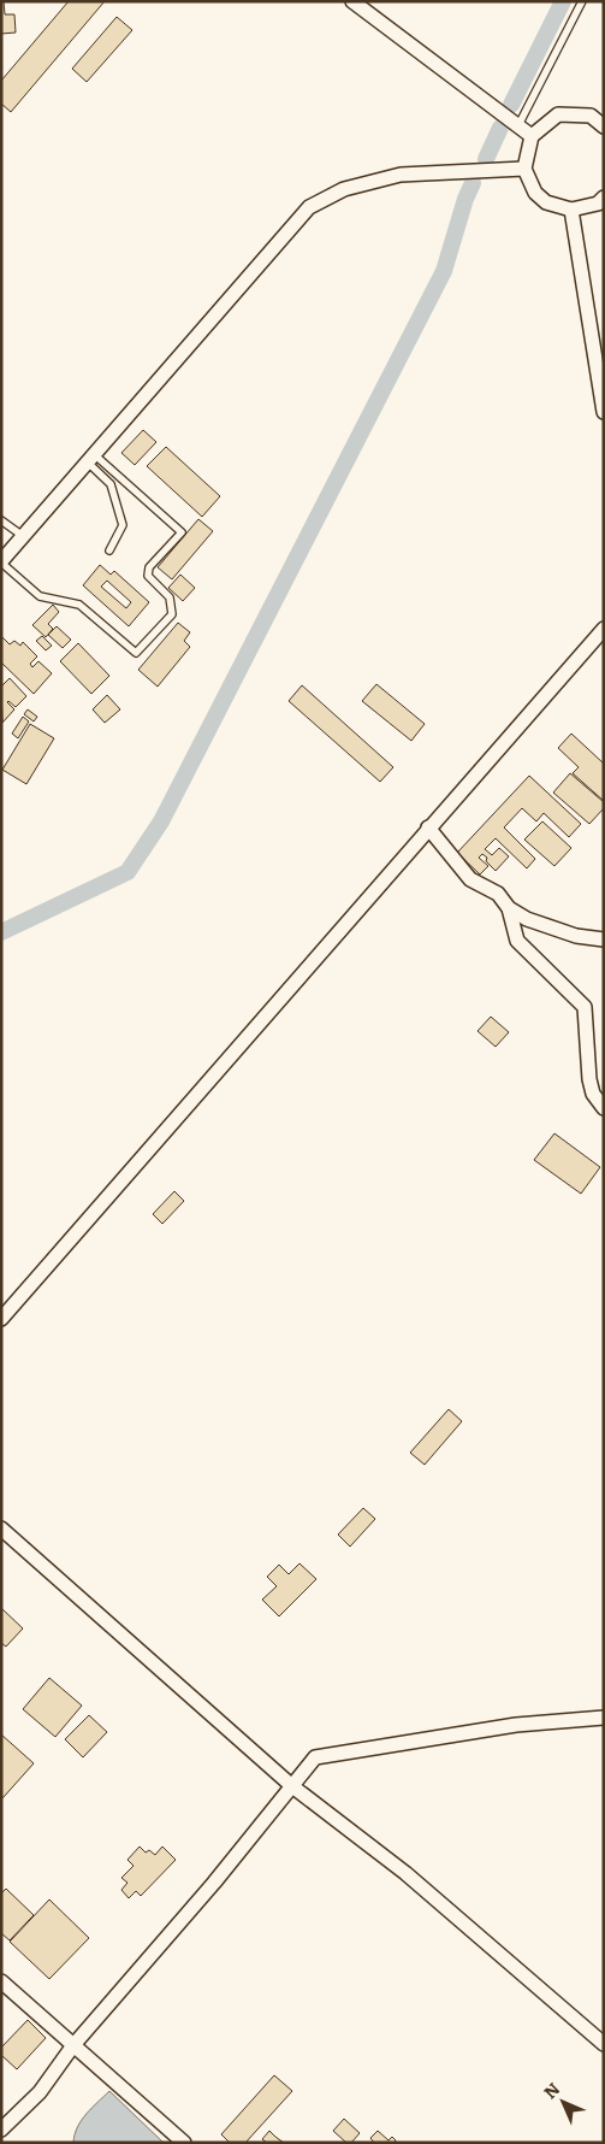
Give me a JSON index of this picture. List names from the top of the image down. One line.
{"north":"top left"}
